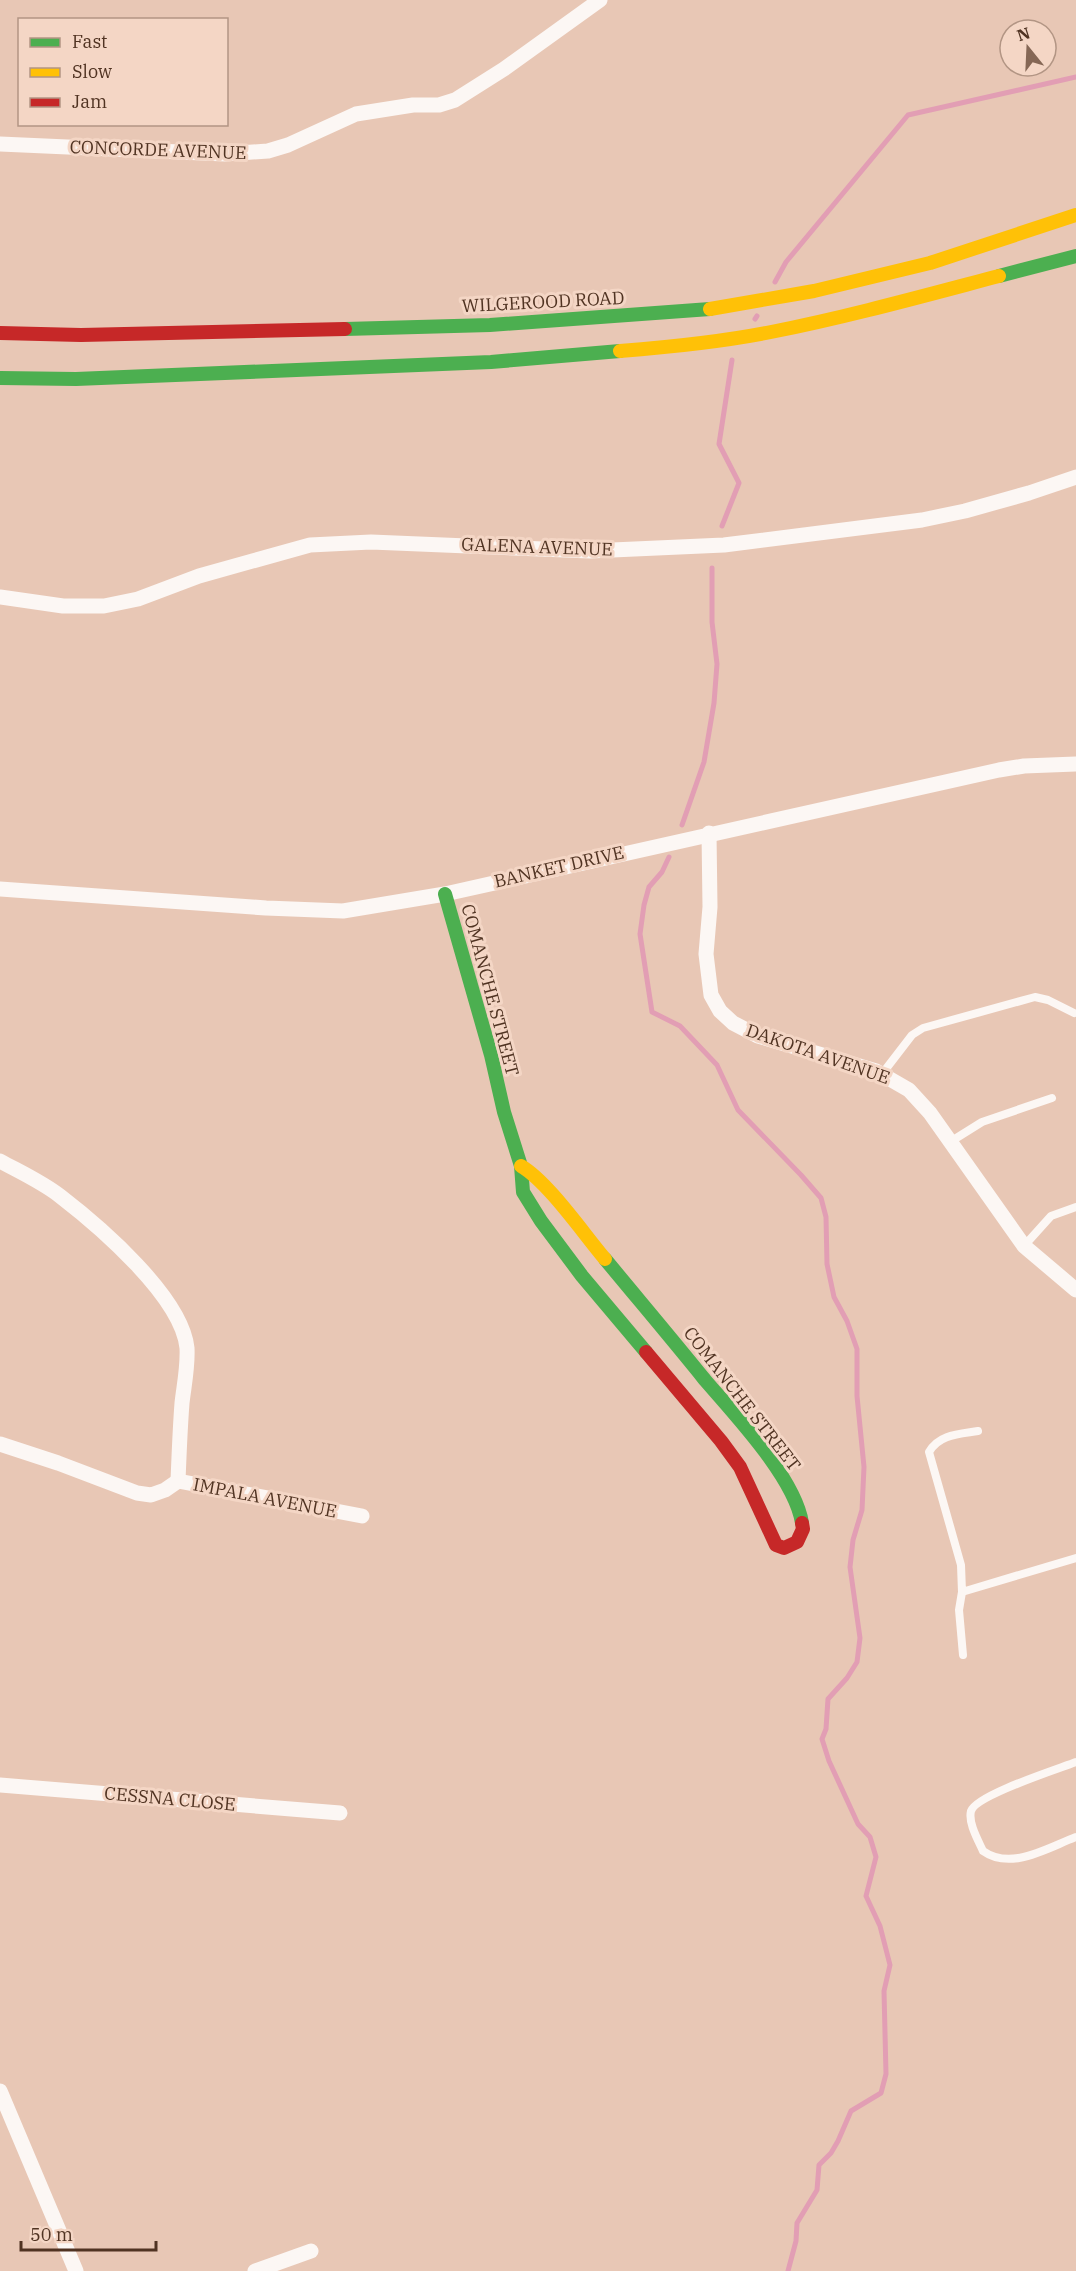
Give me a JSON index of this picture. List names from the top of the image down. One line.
{"streets":{"street":["CONCORDE AVENUE","WILGEROOD ROAD","GALENA AVENUE","BANKET DRIVE","COMANCHE STREET","DAKOTA AVENUE","IMPALA AVENUE","CESSNA CLOSE"]},"crossings":[["BANKET DRIVE","COMANCHE STREET"],["BANKET DRIVE","DAKOTA AVENUE"]],"legend":["Fast","Slow","Jam"],"scale_bar":"50 m","north":"top"}
